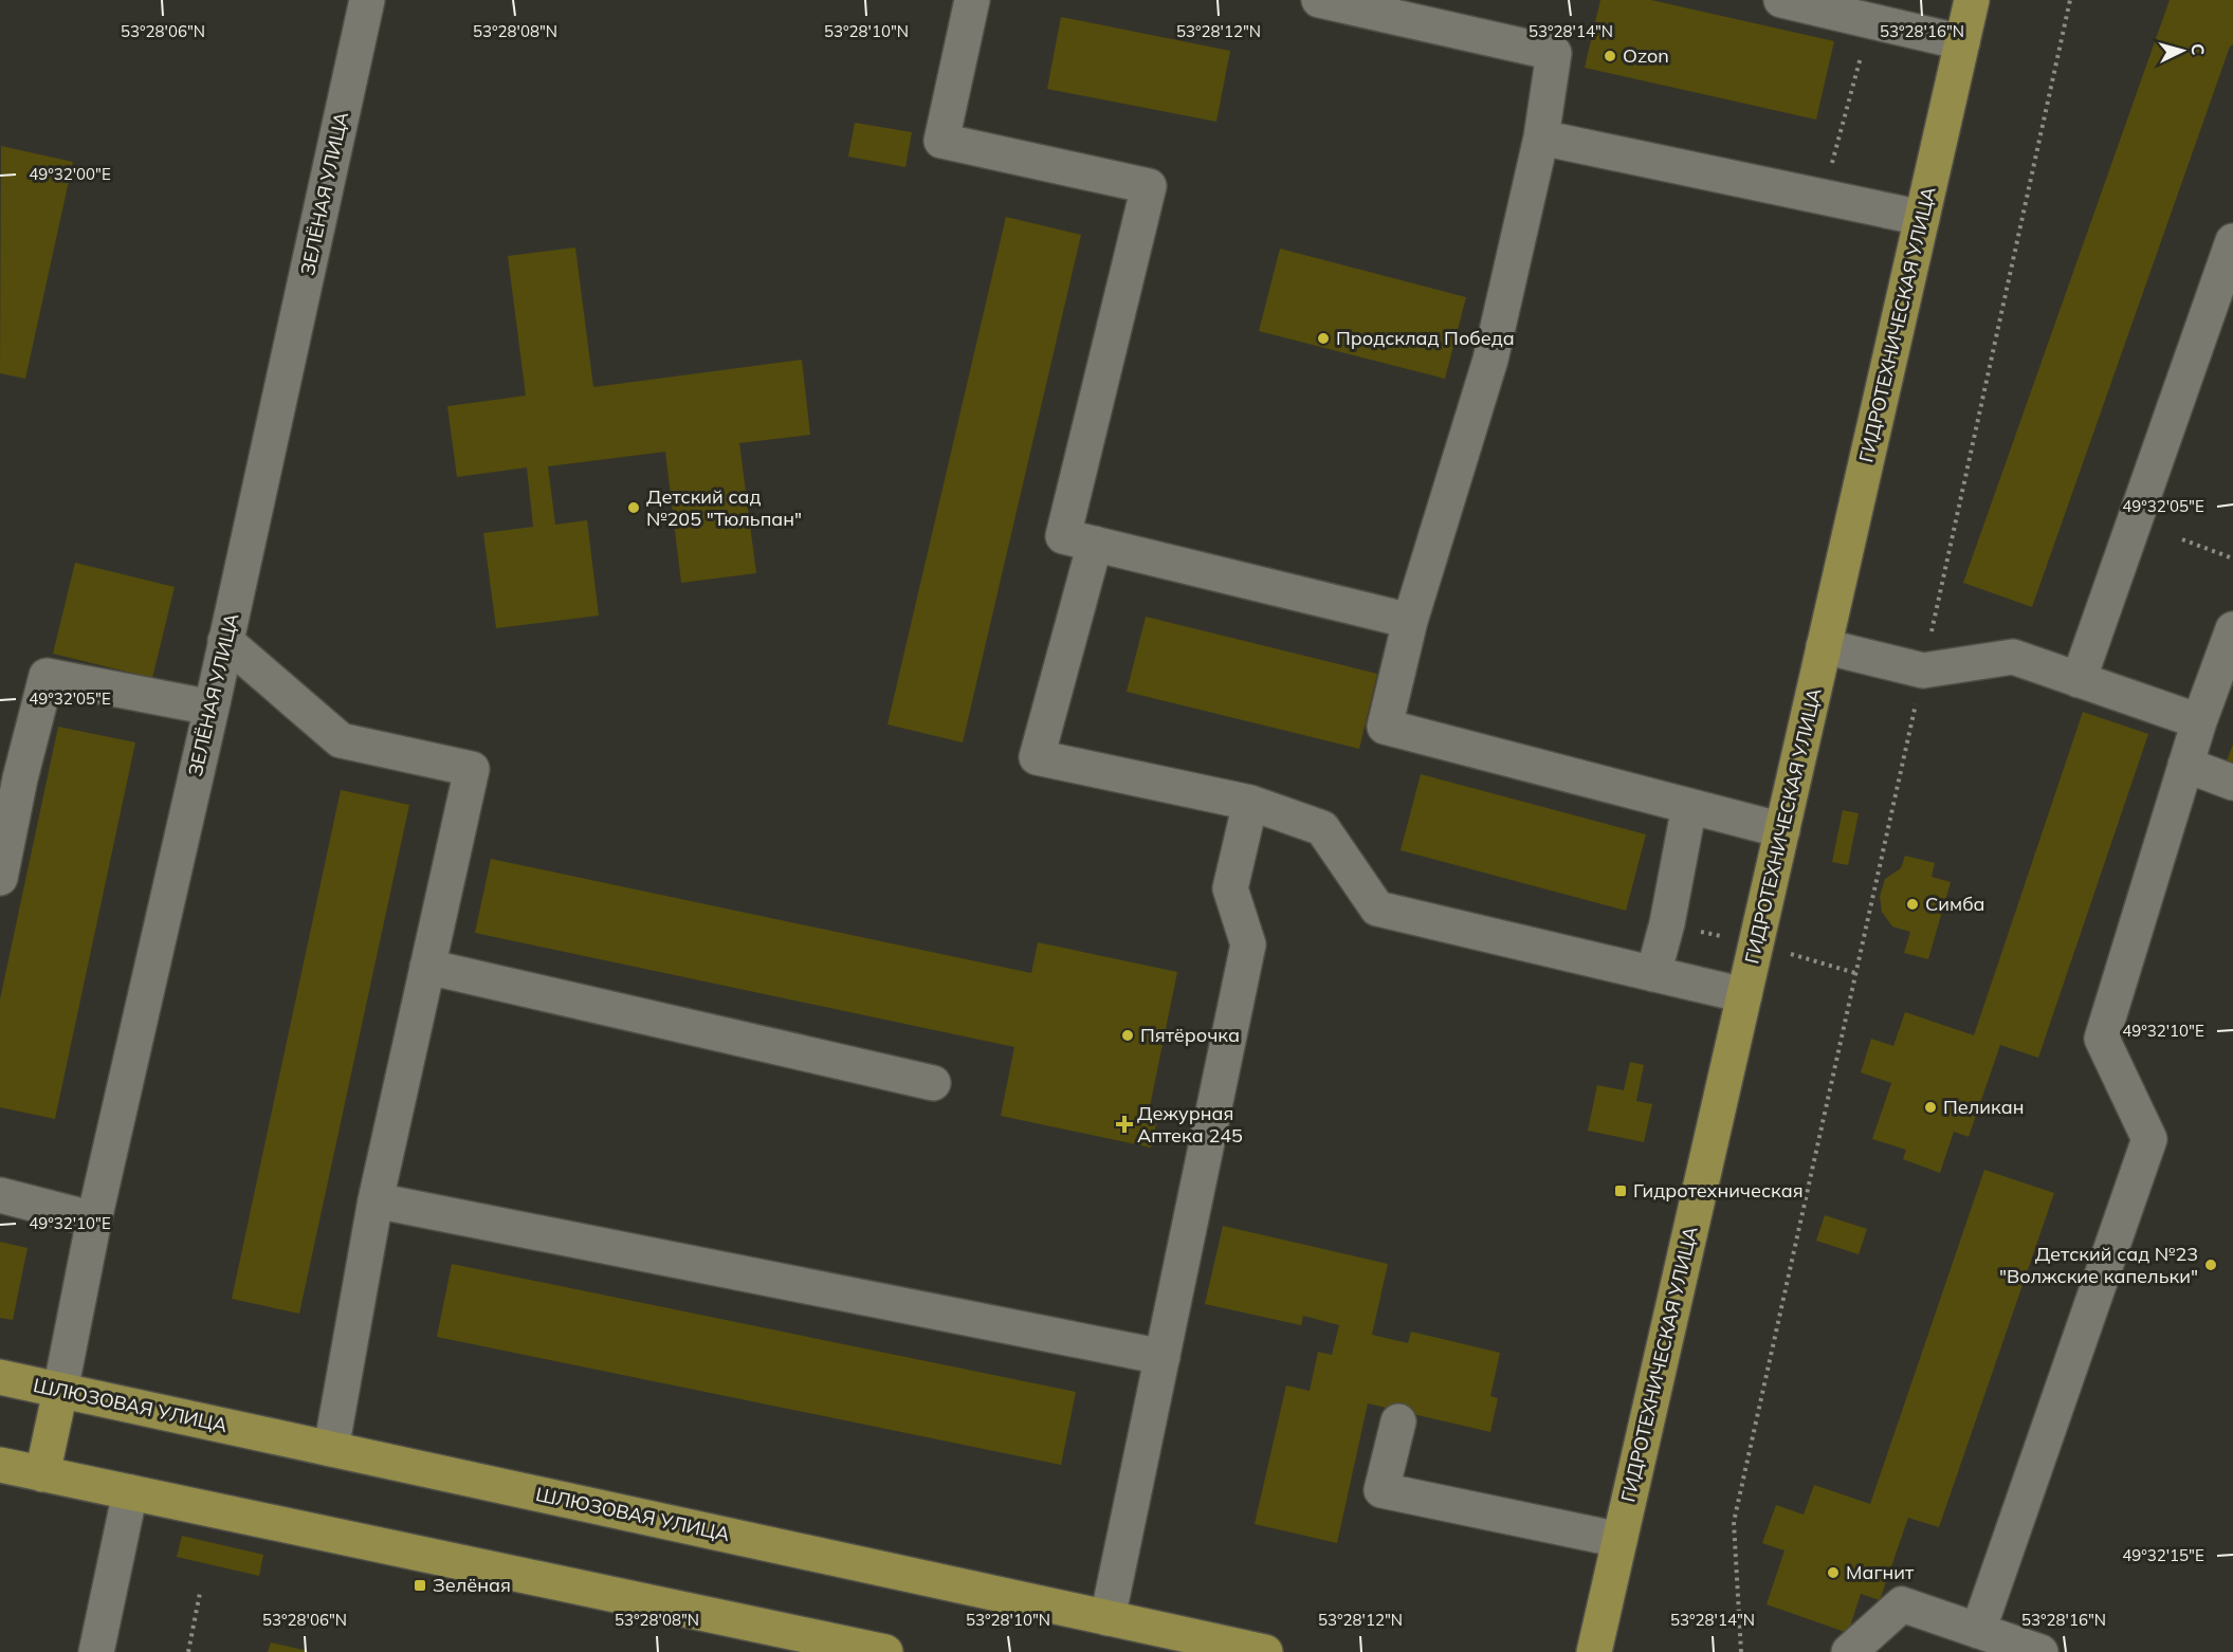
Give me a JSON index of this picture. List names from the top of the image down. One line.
{"streets":{"main road":["ГИДРОТЕХНИЧЕСКАЯ УЛИЦА","ШЛЮЗОВАЯ УЛИЦА"],"street":["ЗЕЛЁНАЯ УЛИЦА"]},"crossings":[["ЗЕЛЁНАЯ УЛИЦА","ШЛЮЗОВАЯ УЛИЦА"]],"places":{"other":["Ozon","Продсклад Победа","Детский сад №205 \"Тюльпан\"","Симба","Пятёрочка","Пеликан","Детский сад №23 \"Волжские капельки\"","Магнит"],"health":["Дежурная Аптека 245"],"transit":["Гидротехническая","Зелёная"]},"north":"right","coordinates":["53°28'06\"N","53°28'08\"N","53°28'10\"N","53°28'12\"N","53°28'14\"N","53°28'16\"N","49°32'00\"E","49°32'05\"E","49°32'10\"E","49°32'15\"E"]}
